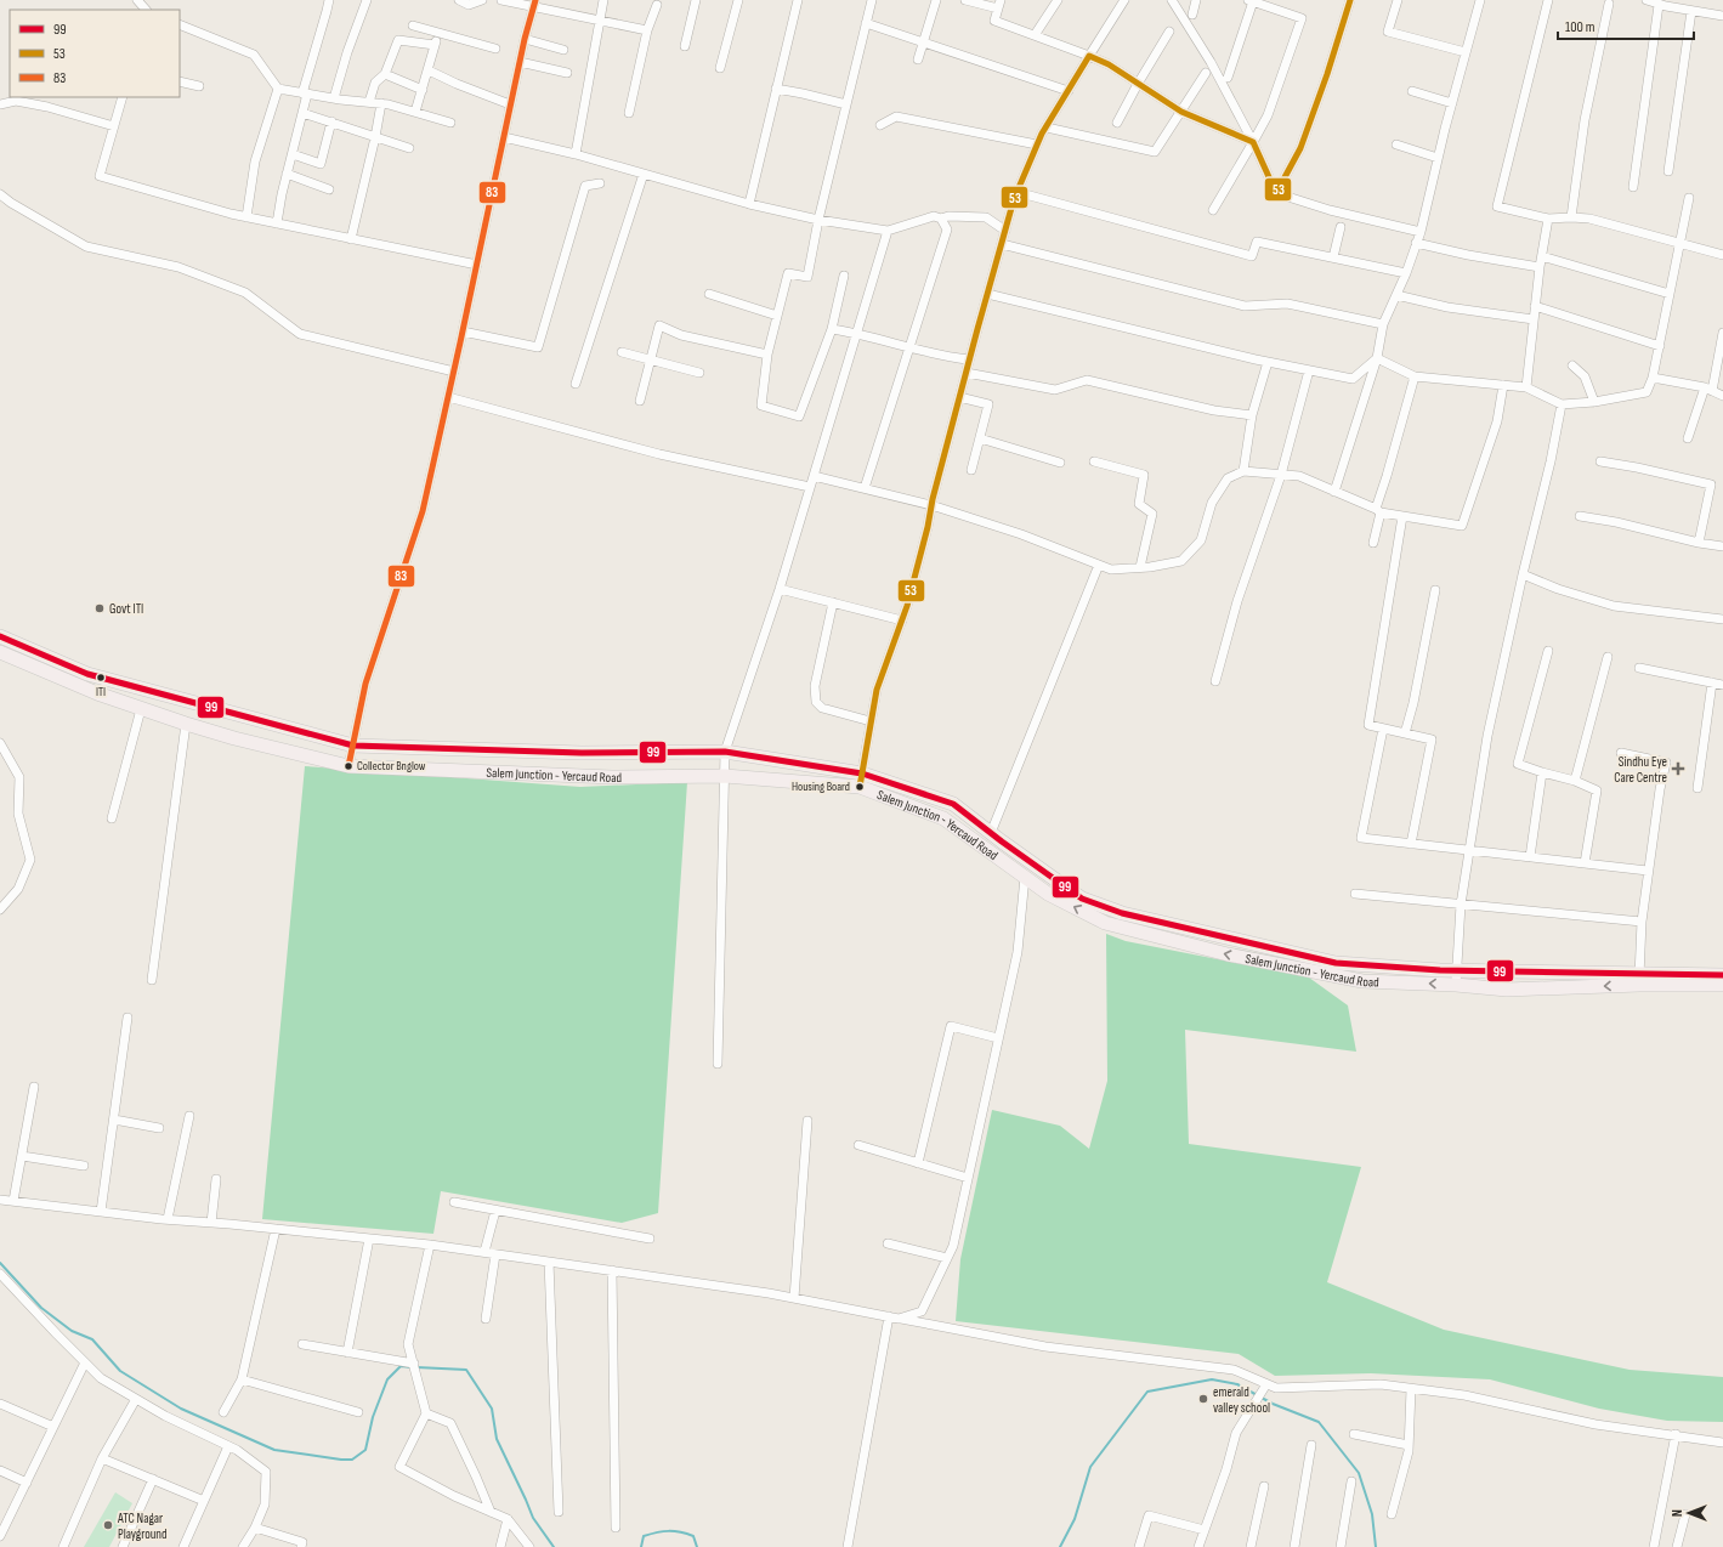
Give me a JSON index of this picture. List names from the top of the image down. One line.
{"streets":{"main road":["Salem Junction - Yercaud Road"]},"places":{"other":["Govt ITI","ITI","Collector Bnglow","Housing Board","emerald valley school","ATC Nagar Playground"],"health":["Sindhu Eye Care Centre"]},"lines":["transit line 53","transit line 83","transit line 99"],"legend":["99","53","83"],"scale_bar":"100 m","north":"left"}
